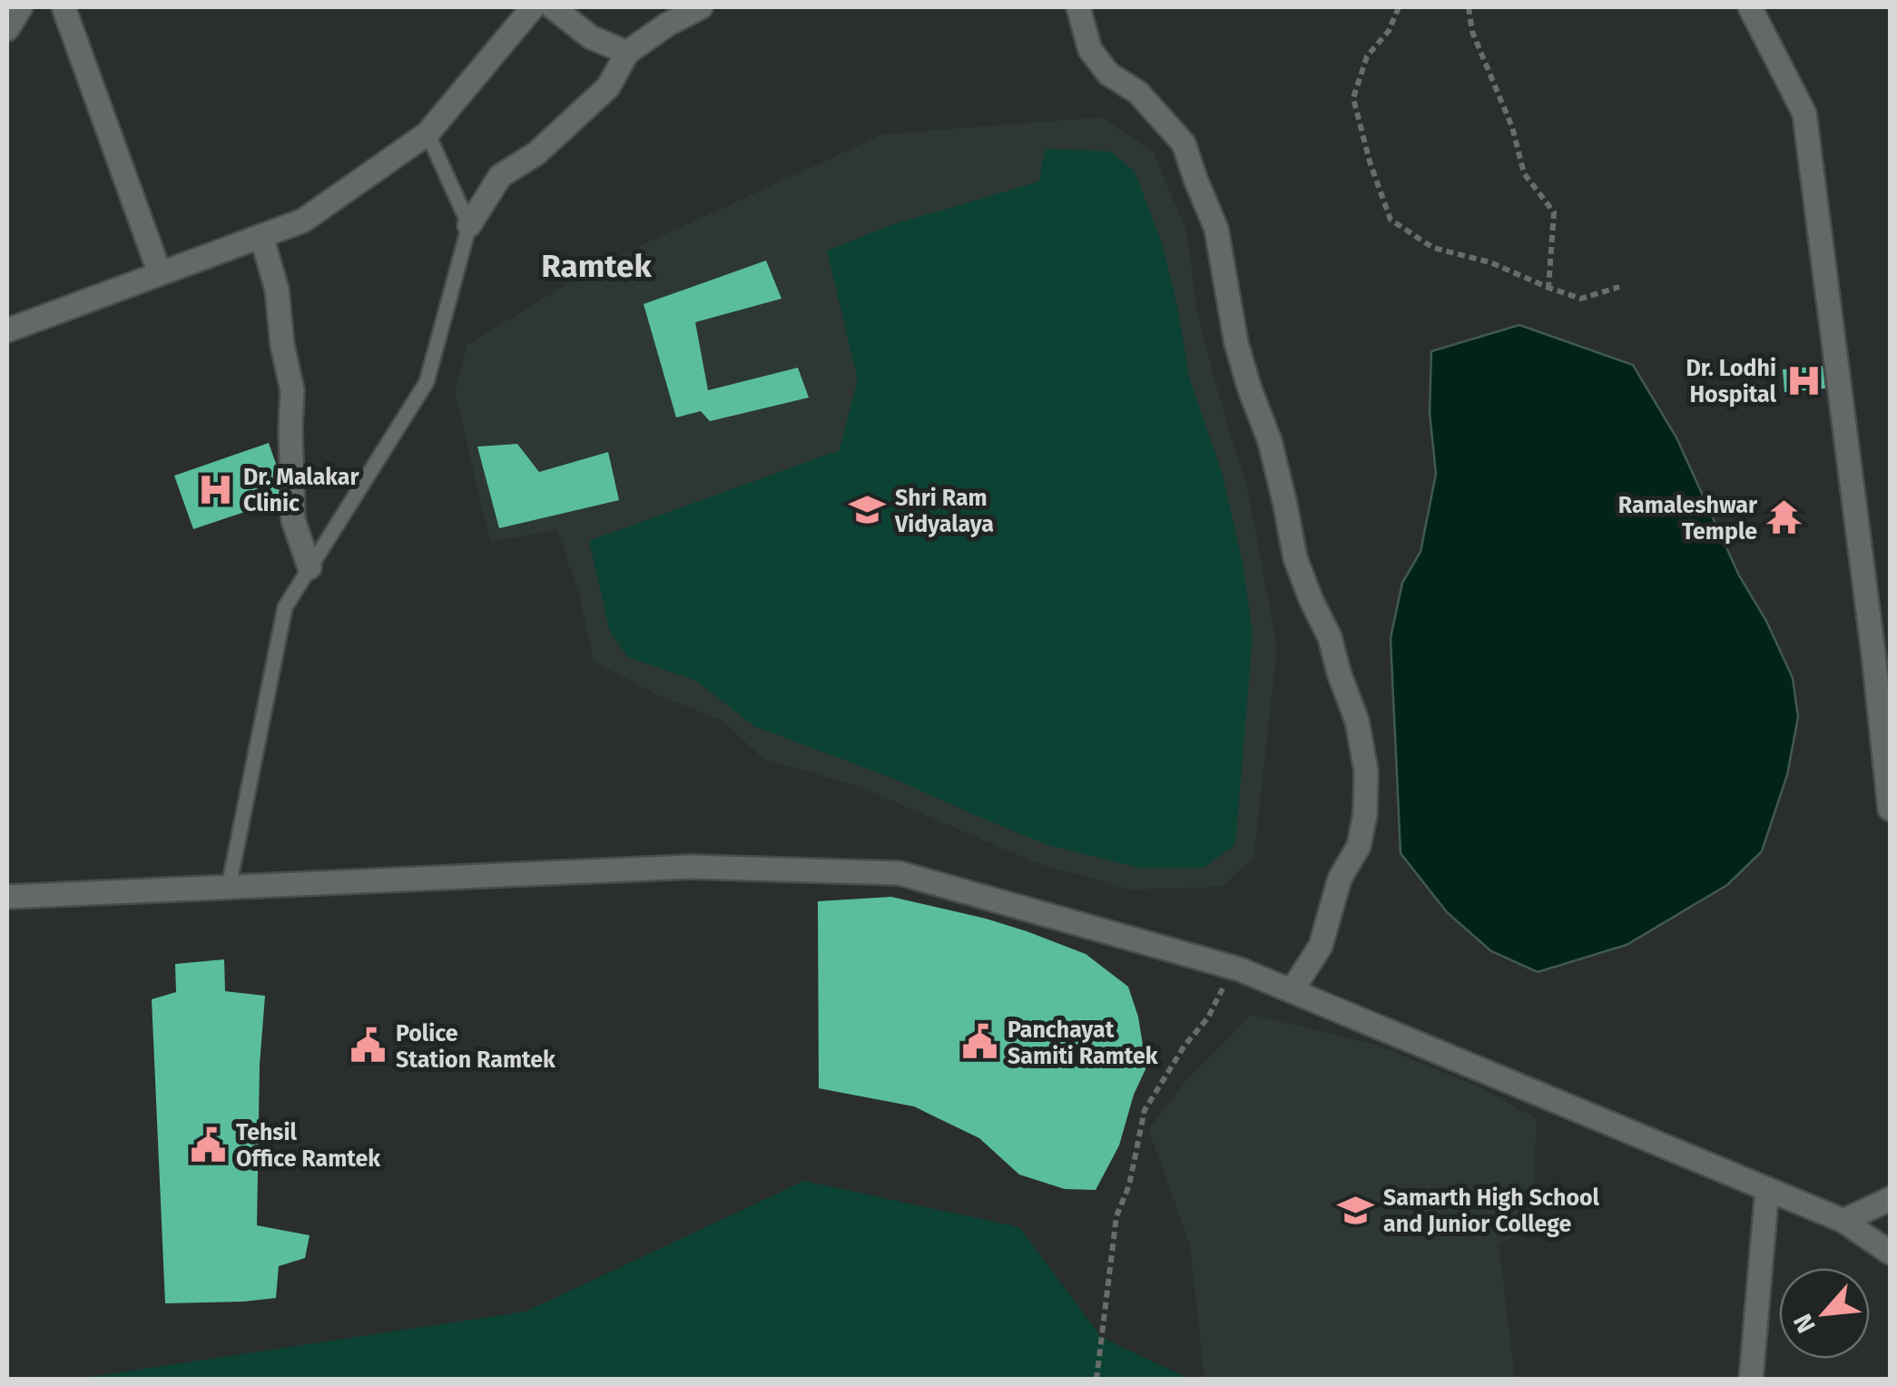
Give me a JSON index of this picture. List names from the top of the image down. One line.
{"districts":["Ramtek"],"places":{"hospital":["Dr. Lodhi Hospital","Dr. Malakar Clinic"],"school or university":["Shri Ram Vidyalaya","Samarth High School and Junior College"],"temple":["Ramaleshwar Temple"],"public building":["Panchayat Samiti Ramtek","Police Station Ramtek","Tehsil Office Ramtek"]},"north":"bottom left"}
